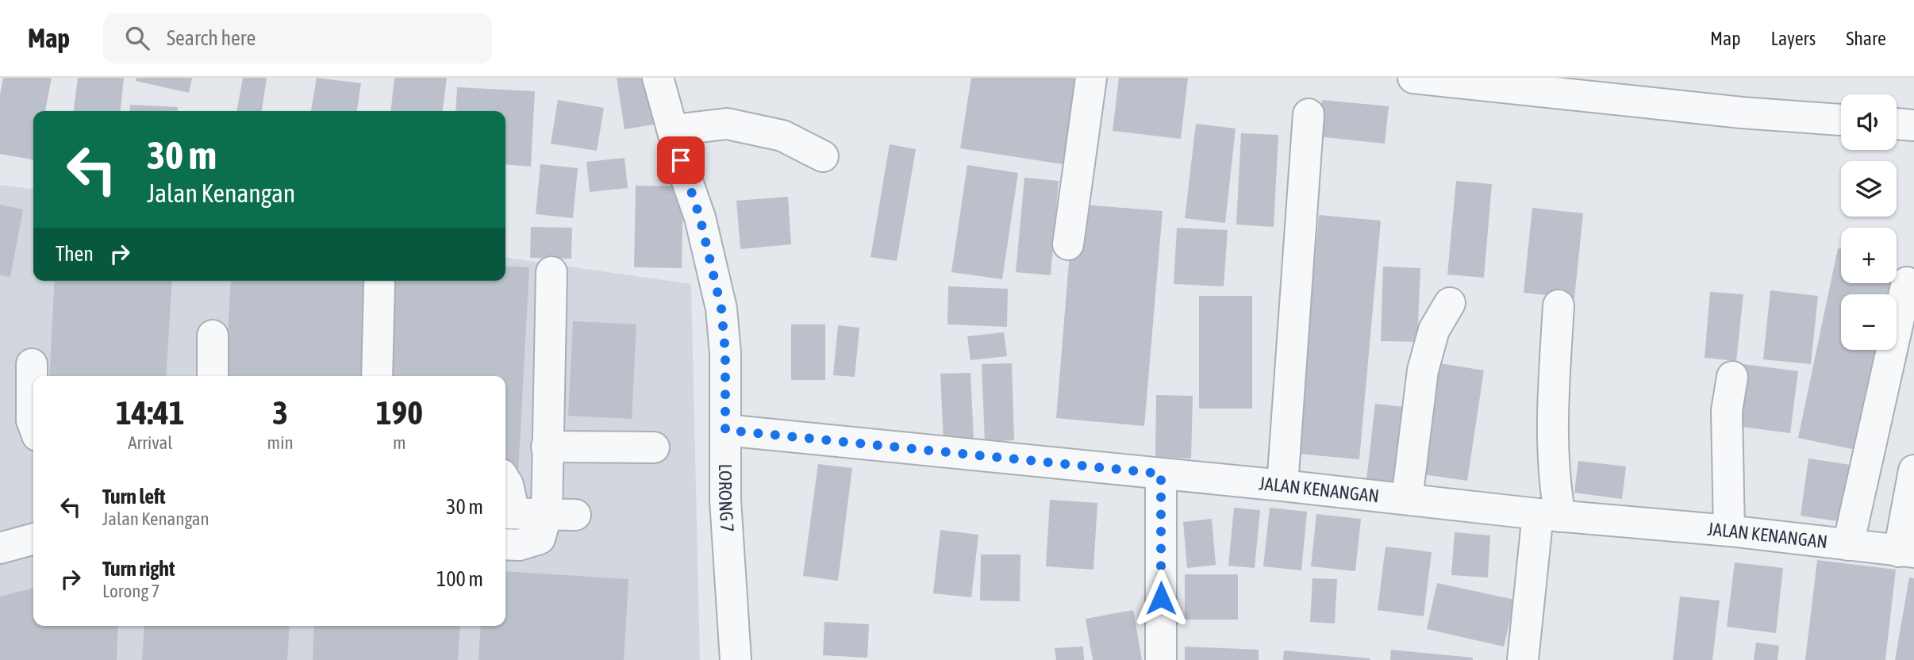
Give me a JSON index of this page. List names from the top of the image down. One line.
{"streets":{"street":["JALAN KENANGAN","LORONG 7"]},"crossings":[["JALAN KENANGAN","LORONG 7"]],"page":{"header":"Map","search":"Search here","nav":["Map","Layers","Share"],"map_buttons":["+","−"],"turn":["30 m","Jalan Kenangan"],"then":"Then","eta":["14:41","Arrival","3","min","190","m"],"list":[{"name":"Turn left","note":"Jalan Kenangan","value":"30 m"},{"name":"Turn right","note":"Lorong 7","value":"100 m"}]}}
